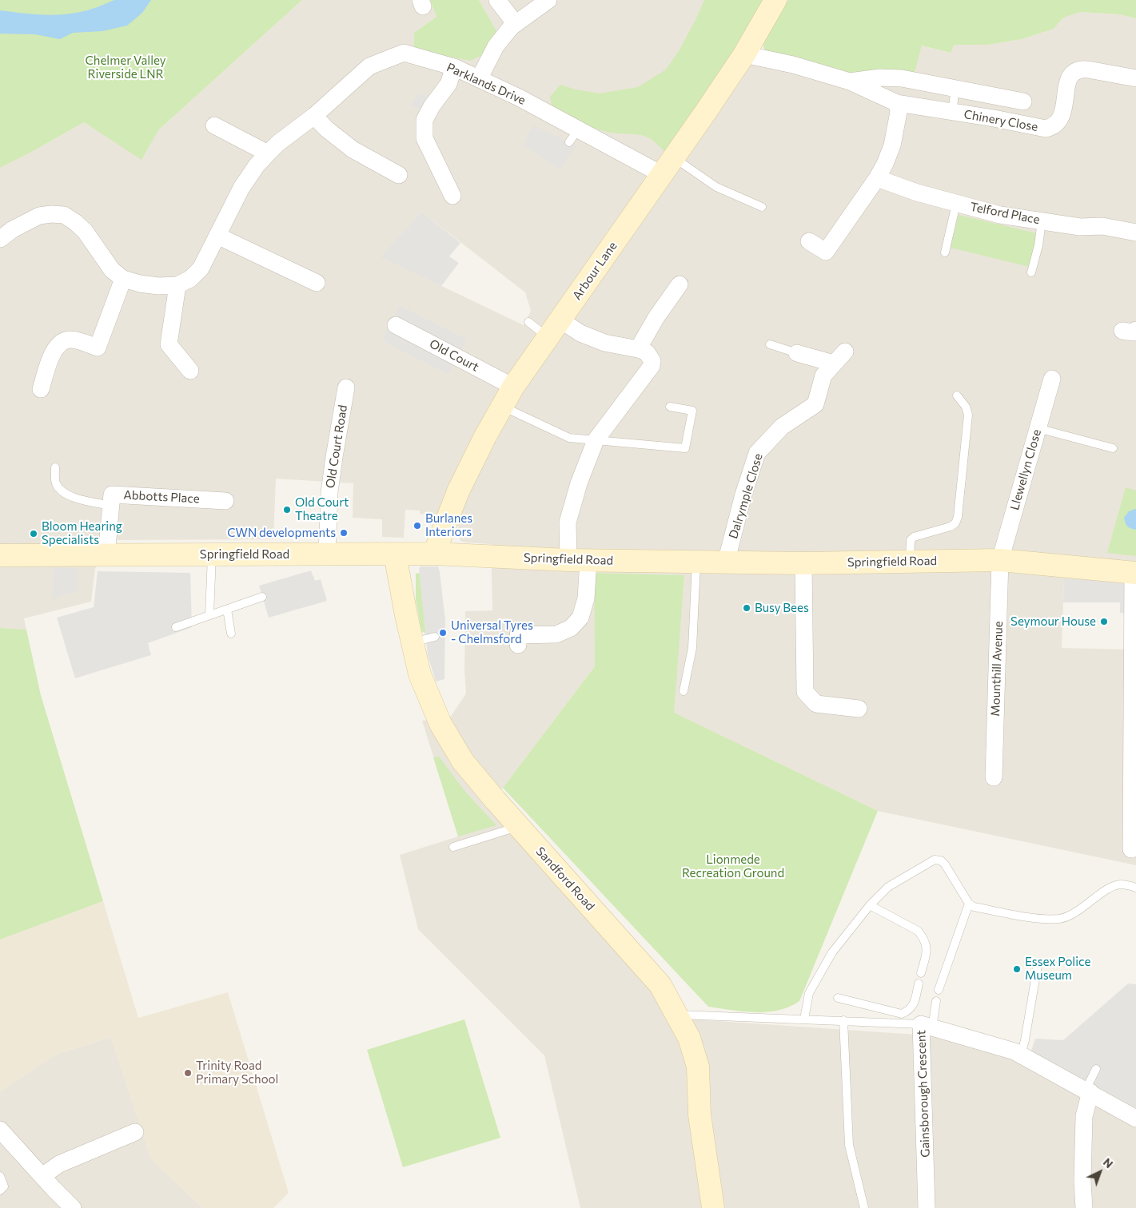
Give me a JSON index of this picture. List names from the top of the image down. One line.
{"streets":{"street":["Parklands Drive","Chinery Close","Telford Place","Arbour Lane","Old Court","Old Court Road","Llewellyn Close","Dalrymple Close","Abbotts Place","Springfield Road","Mounthill Avenue","Sandford Road","Gainsborough Crescent"]},"crossings":[["Parklands Drive","Arbour Lane"],["Arbour Lane","Old Court"],["Arbour Lane","Springfield Road"],["Old Court Road","Springfield Road"],["Llewellyn Close","Springfield Road"],["Llewellyn Close","Mounthill Avenue"],["Dalrymple Close","Springfield Road"],["Abbotts Place","Springfield Road"],["Springfield Road","Mounthill Avenue"],["Springfield Road","Sandford Road"]],"parks":["Chelmer Valley Riverside LNR","Lionmede Recreation Ground"],"places":["Old Court Theatre","Burlanes Interiors","CWN developments","Bloom Hearing Specialists","Busy Bees","Seymour House","Universal Tyres - Chelmsford","Essex Police Museum","Trinity Road Primary School"],"north":"top right"}
